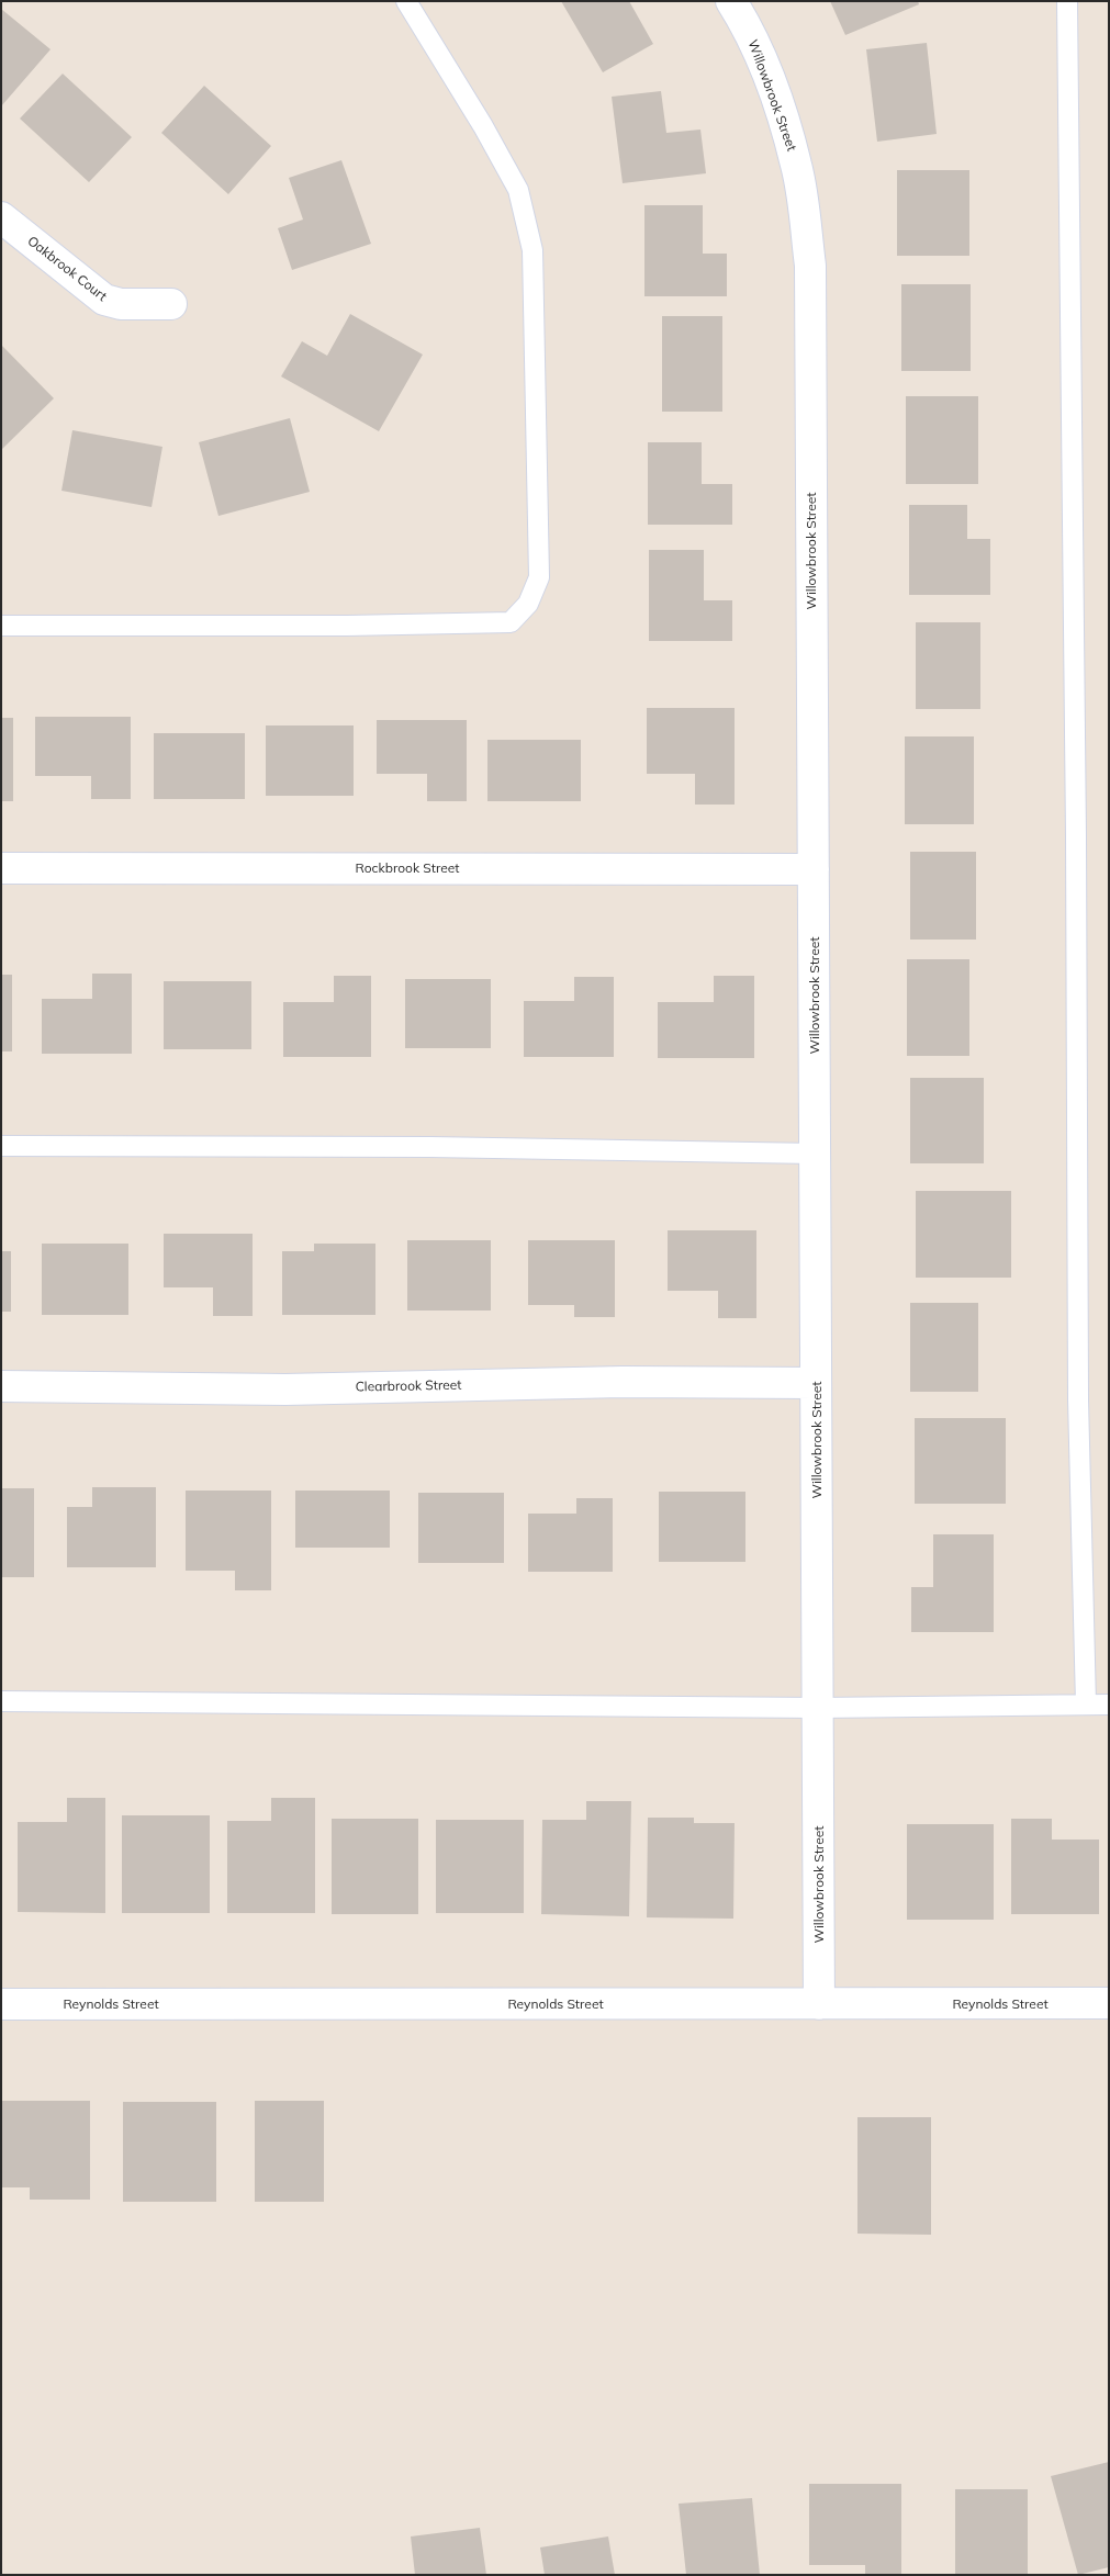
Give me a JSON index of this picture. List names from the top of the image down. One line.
{"streets":{"street":["Willowbrook Street","Oakbrook Court","Rockbrook Street","Clearbrook Street","Reynolds Street"]},"crossings":[["Willowbrook Street","Rockbrook Street"],["Willowbrook Street","Clearbrook Street"],["Willowbrook Street","Reynolds Street"]]}
